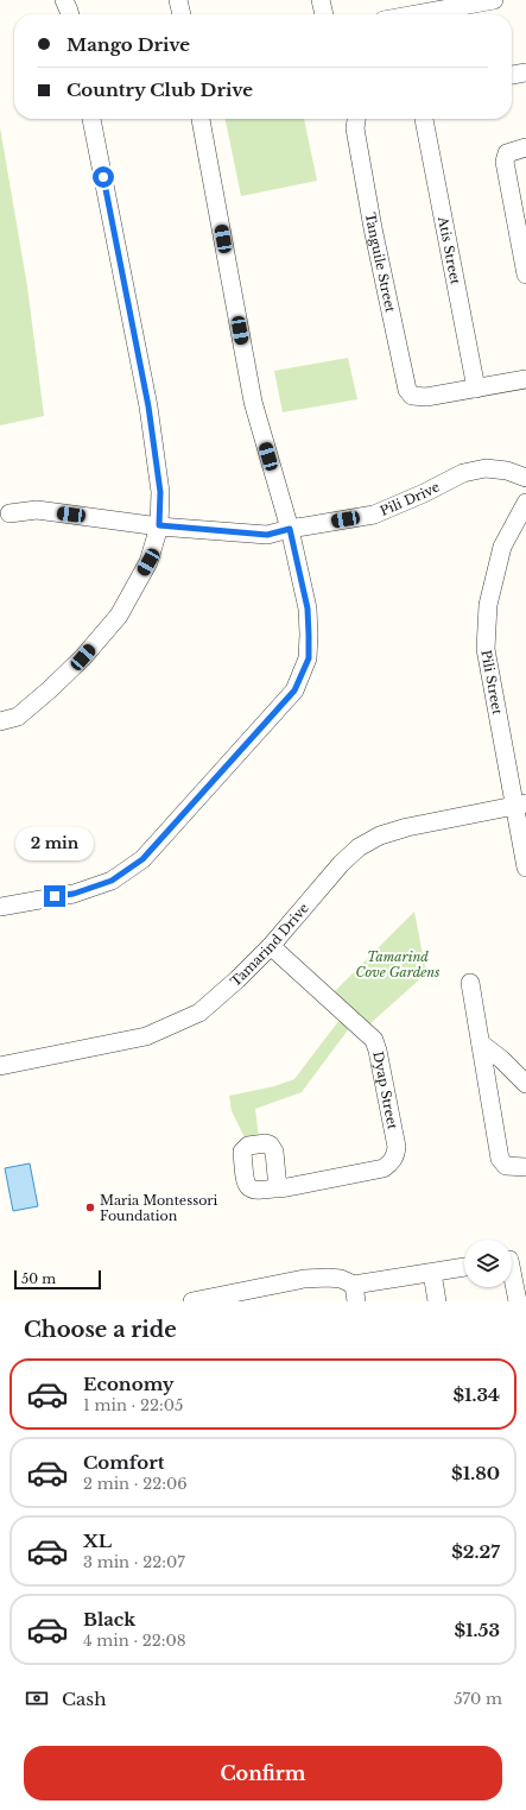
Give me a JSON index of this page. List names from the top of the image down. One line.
{"streets":{"street":["Atis Street","Tanguile Street","Pili Drive","Pili Street","Tamarind Drive","Dyap Street"]},"crossings":[["Atis Street","Tanguile Street"],["Pili Street","Tamarind Drive"],["Tamarind Drive","Dyap Street"]],"parks":["Tamarind Cove Gardens"],"places":["Maria Montessori Foundation"],"scale_bar":"50 m","page":{"banner":["Mango Drive","Country Club Drive"],"bubble":"2 min","scale":"50 m","heading":"Choose a ride","list":[{"name":"Economy","note":"1 min · 22:05","value":"$1.34"},{"name":"Comfort","note":"2 min · 22:06","value":"$1.80"},{"name":"XL","note":"3 min · 22:07","value":"$2.27"},{"name":"Black","note":"4 min · 22:08","value":"$1.53"}],"pay":["Cash","570 m"],"buttons":"Confirm"}}
